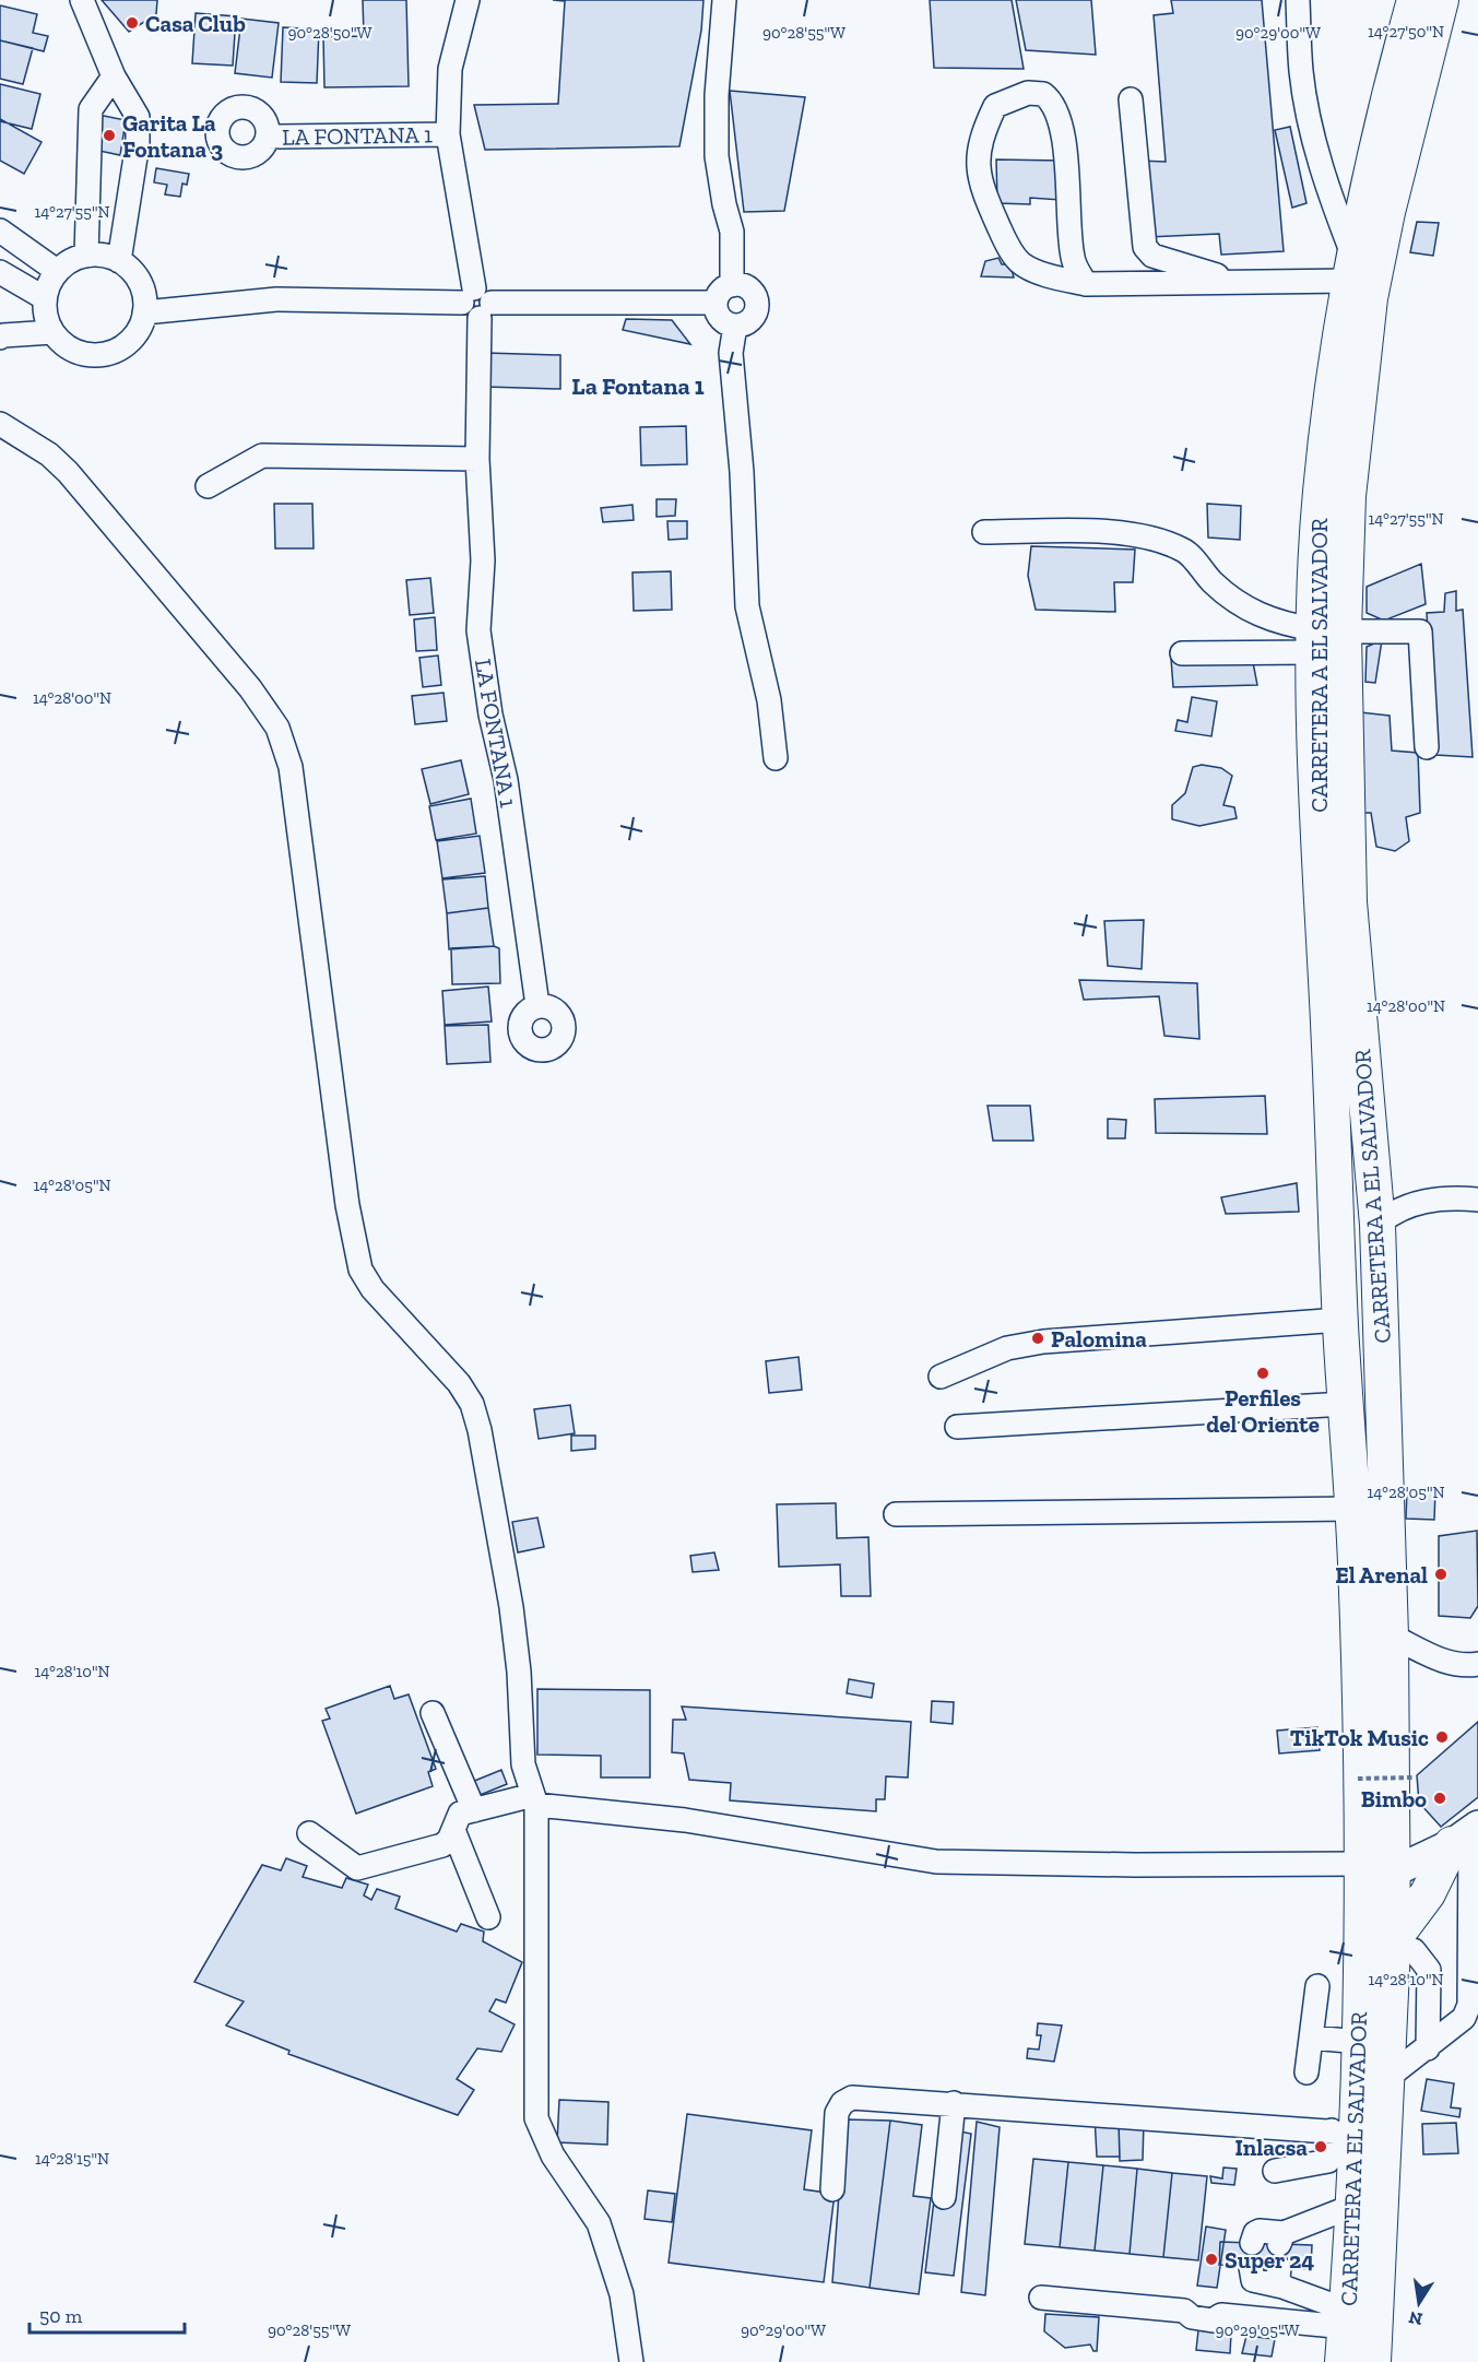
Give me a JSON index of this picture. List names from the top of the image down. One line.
{"streets":{"highway":["CARRETERA A EL SALVADOR"],"street":["LA FONTANA 1"]},"districts":["La Fontana 1"],"places":["Casa Club","Garita La Fontana 3","Palomina","Perfiles del Oriente","El Arenal","TikTok Music","Bimbo","Inlacsa","Super 24"],"scale_bar":"50 m","north":"bottom","coordinates":["14°27'50\"N","90°28'50\"W","90°28'55\"W","90°29'00\"W","14°27'55\"N","14°28'00\"N","14°28'05\"N","14°28'10\"N","14°28'15\"N","90°29'05\"W"]}
